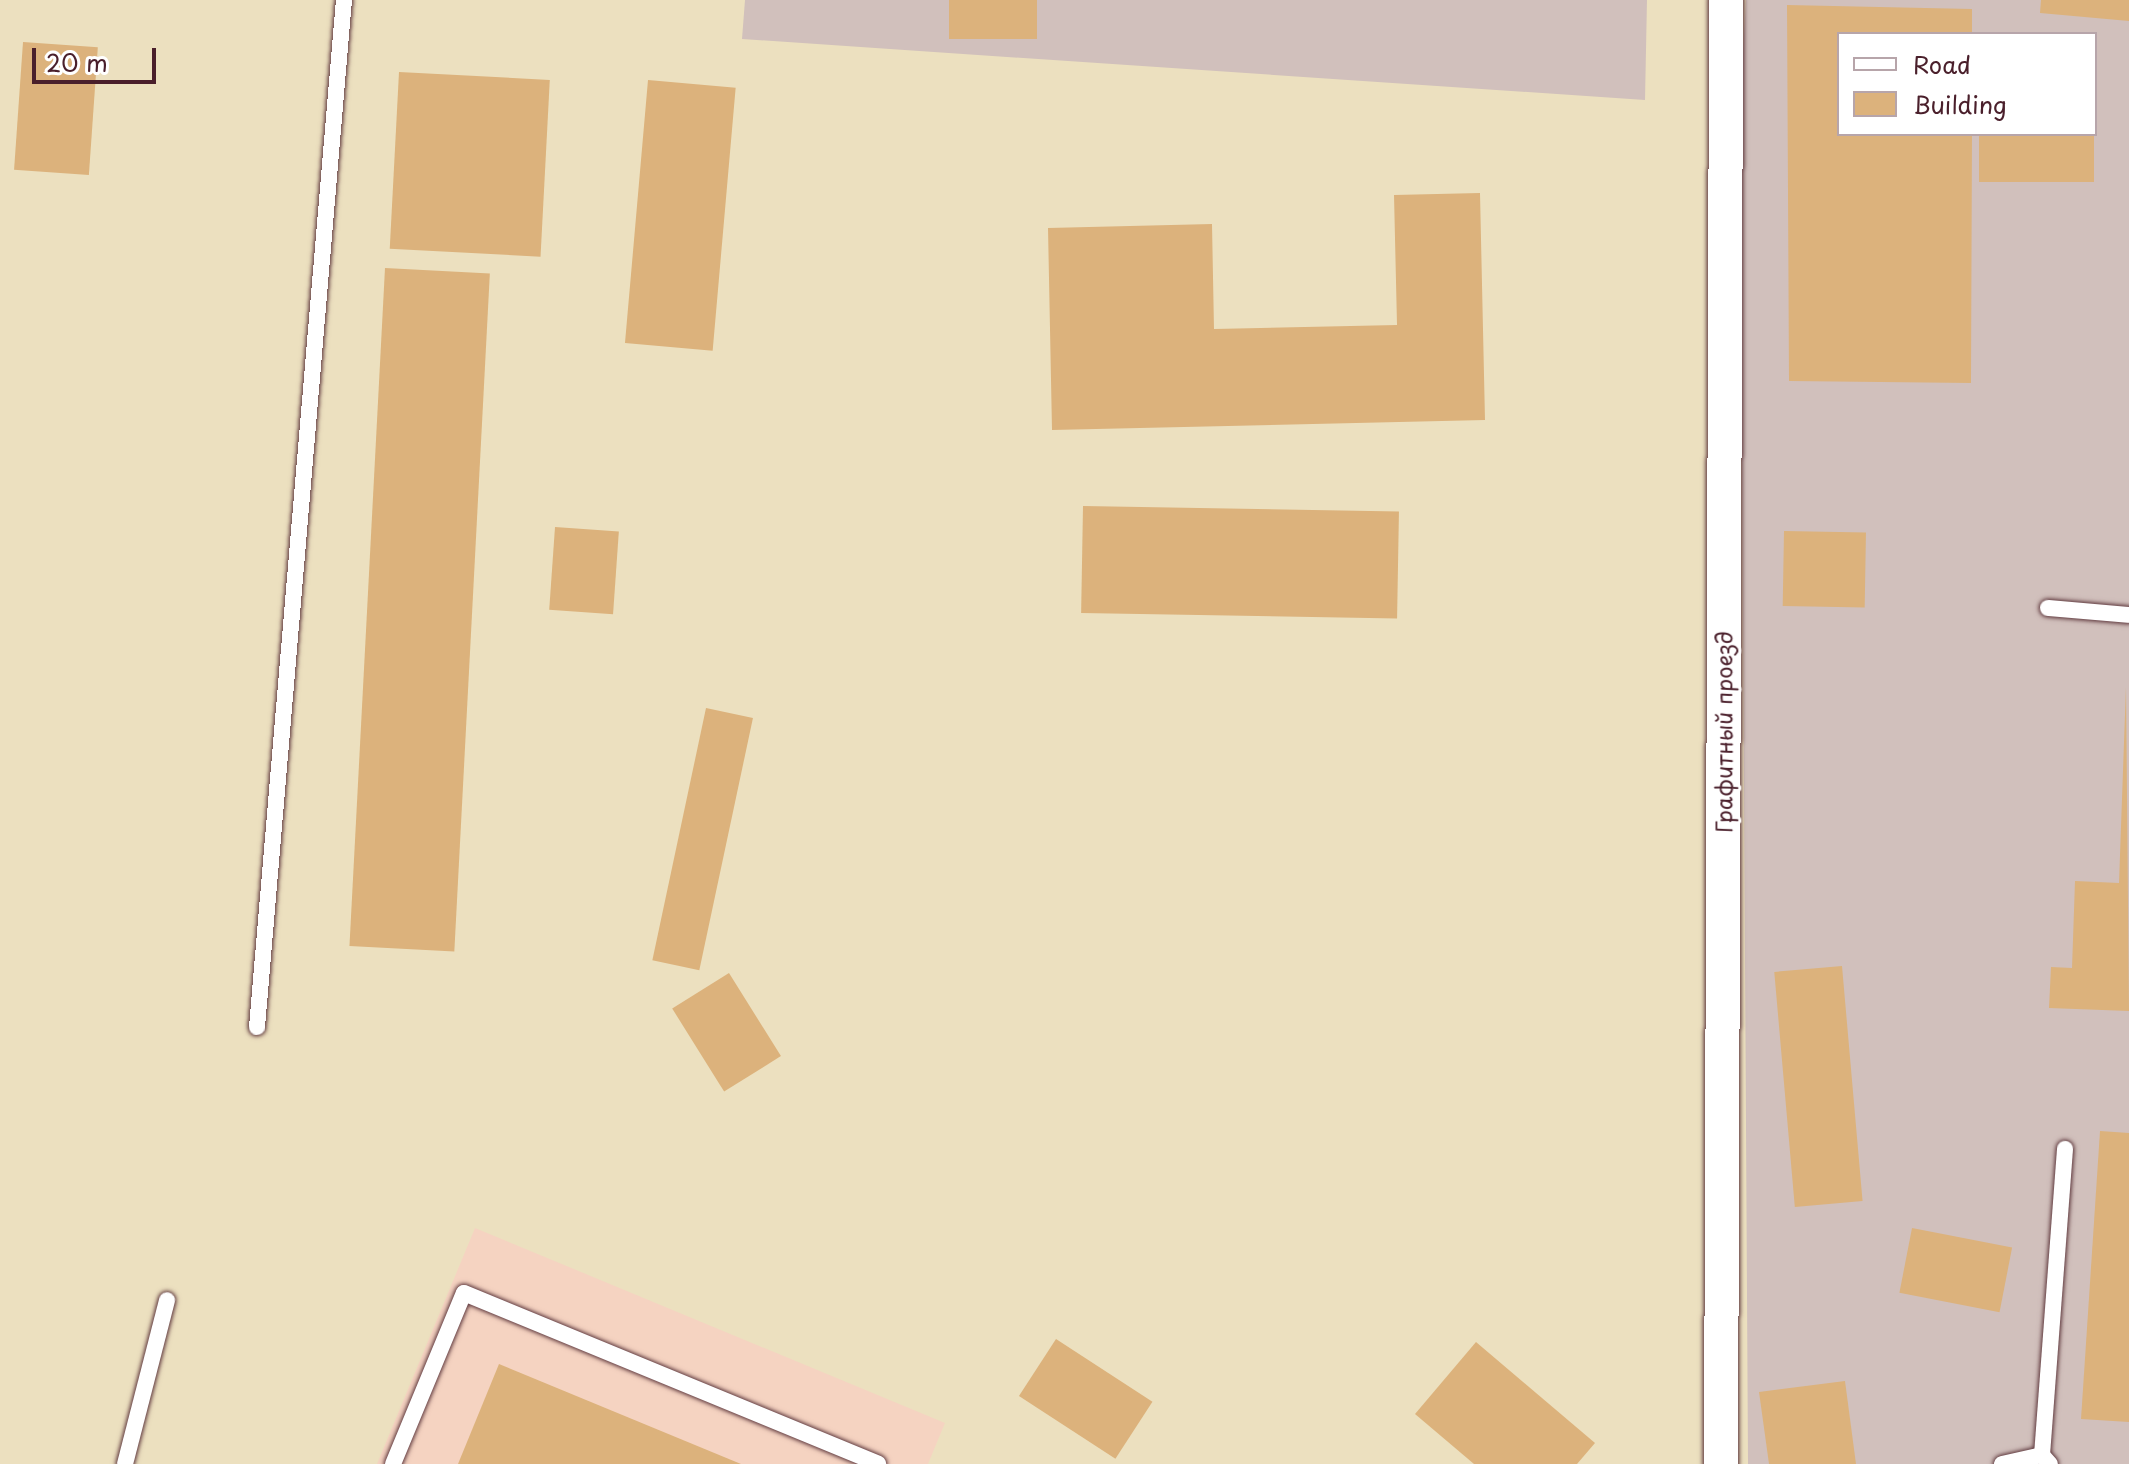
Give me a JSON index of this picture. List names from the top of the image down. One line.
{"streets":{"street":["Графитный проезд"]},"legend":["Road","Building"],"scale_bar":"20 m"}
